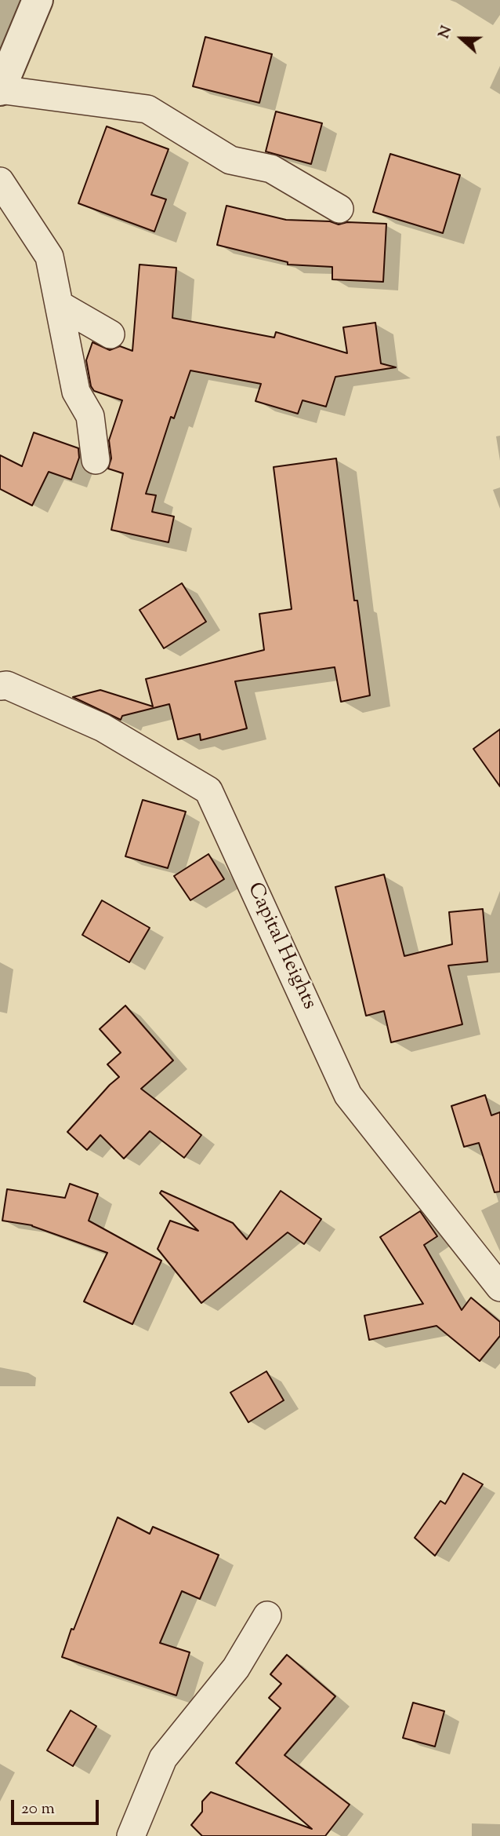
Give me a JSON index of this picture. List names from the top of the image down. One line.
{"streets":{"street":["Capital Heights"]},"scale_bar":"20 m","north":"left"}
